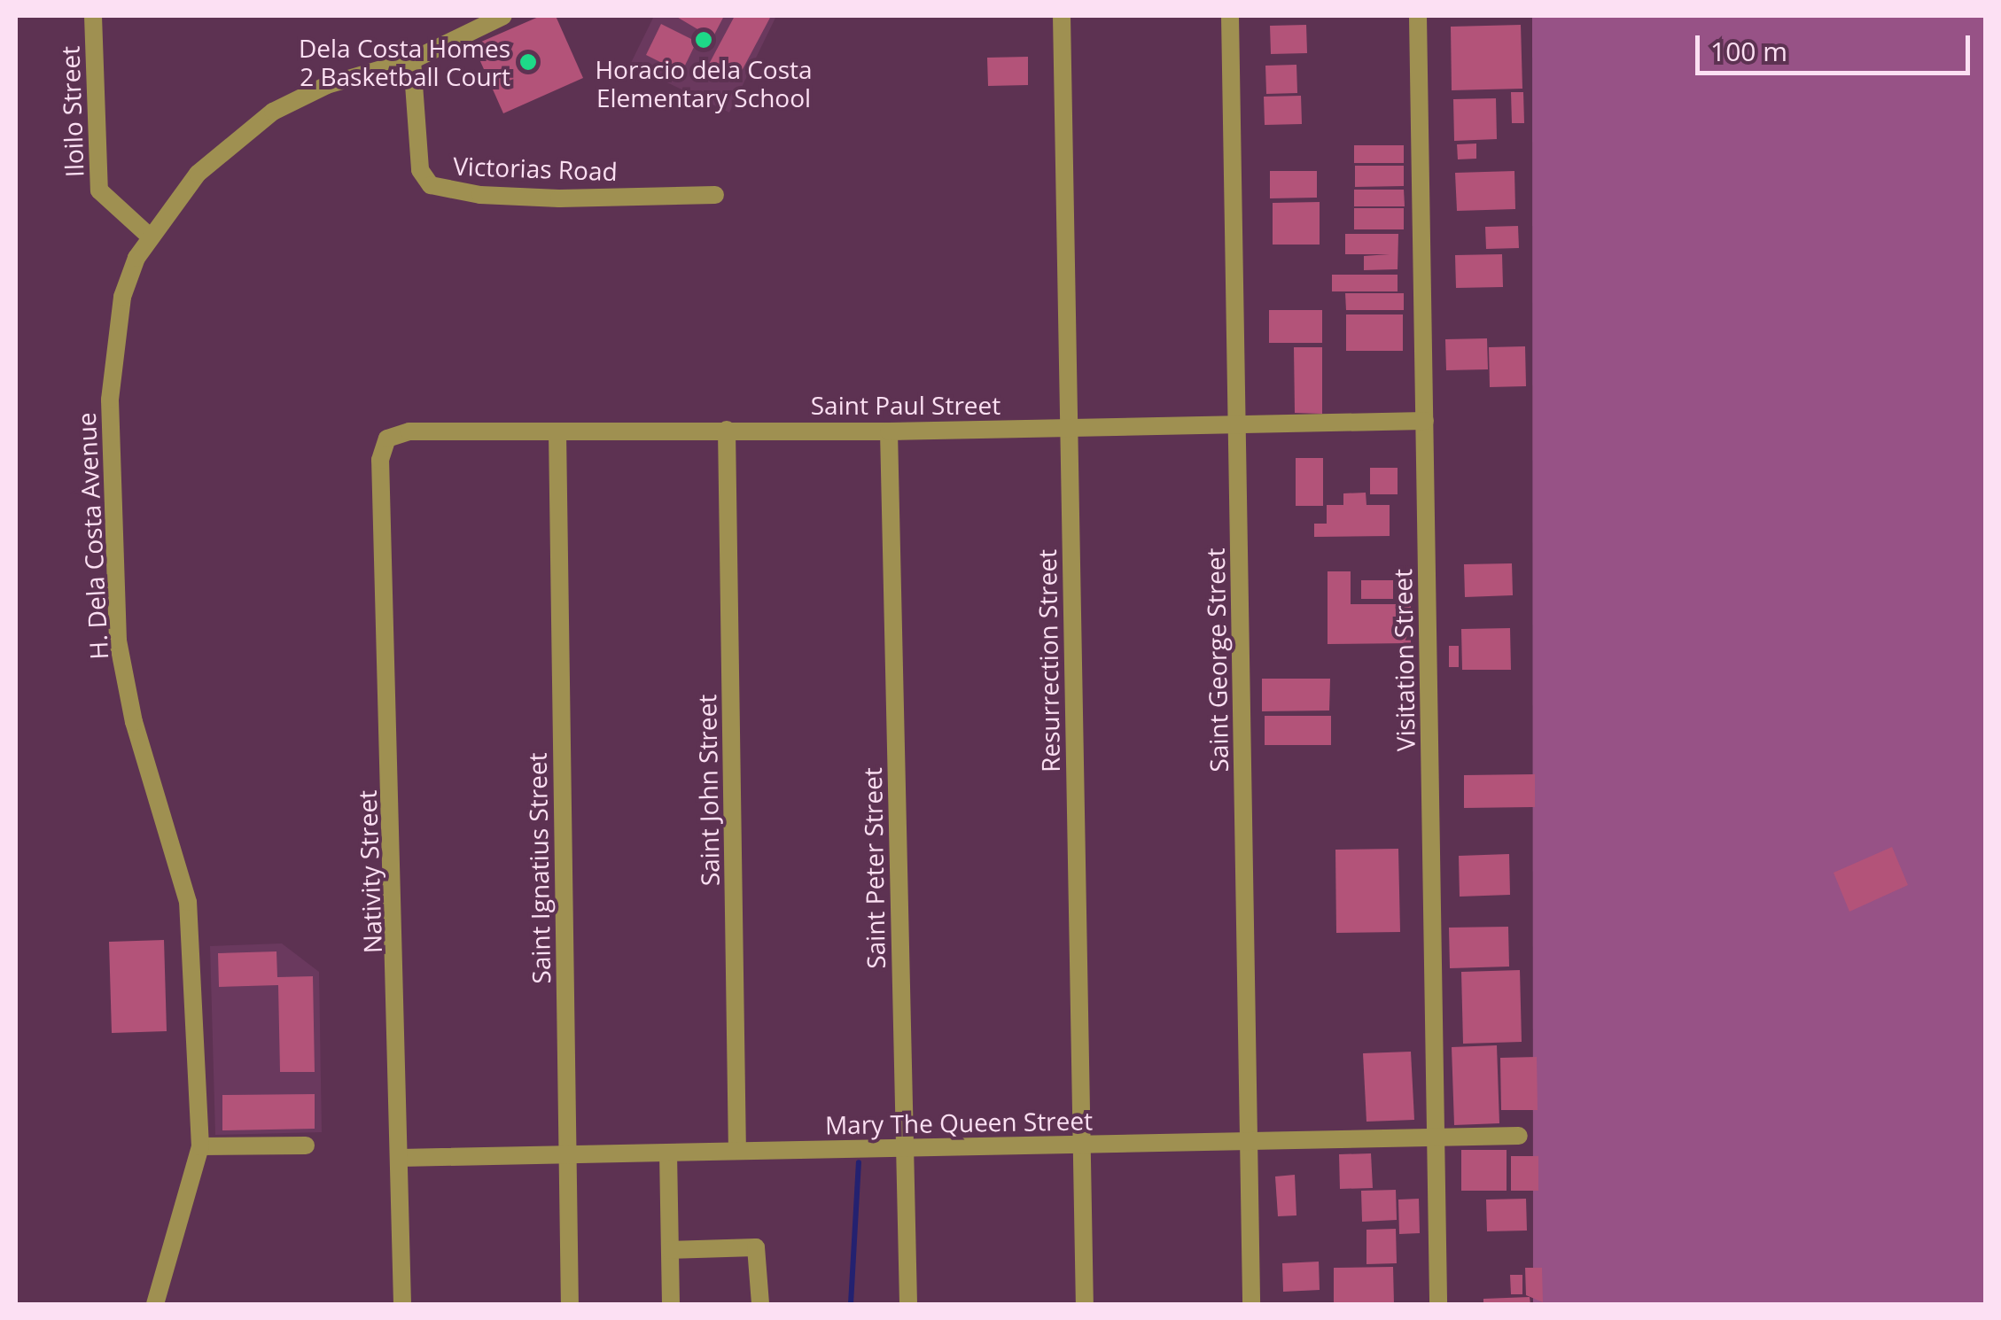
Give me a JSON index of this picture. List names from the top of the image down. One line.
{"streets":{"street":["Iloilo Street","Victorias Road","Saint Paul Street","H. Dela Costa Avenue","Saint George Street","Visitation Street","Resurrection Street","Saint John Street","Saint Ignatius Street","Saint Peter Street","Nativity Street","Mary The Queen Street"]},"crossings":[["Iloilo Street","H. Dela Costa Avenue"],["Victorias Road","H. Dela Costa Avenue"],["Saint Paul Street","Saint George Street"],["Saint Paul Street","Visitation Street"],["Saint Paul Street","Resurrection Street"],["Saint Paul Street","Saint John Street"],["Saint Paul Street","Saint Ignatius Street"],["Saint Paul Street","Saint Peter Street"],["Saint Paul Street","Nativity Street"],["Saint George Street","Mary The Queen Street"],["Visitation Street","Mary The Queen Street"],["Resurrection Street","Mary The Queen Street"],["Saint John Street","Mary The Queen Street"],["Saint Ignatius Street","Mary The Queen Street"],["Saint Peter Street","Mary The Queen Street"],["Nativity Street","Mary The Queen Street"]],"places":["Horacio dela Costa Elementary School","Dela Costa Homes 2 Basketball Court"],"scale_bar":"100 m"}
